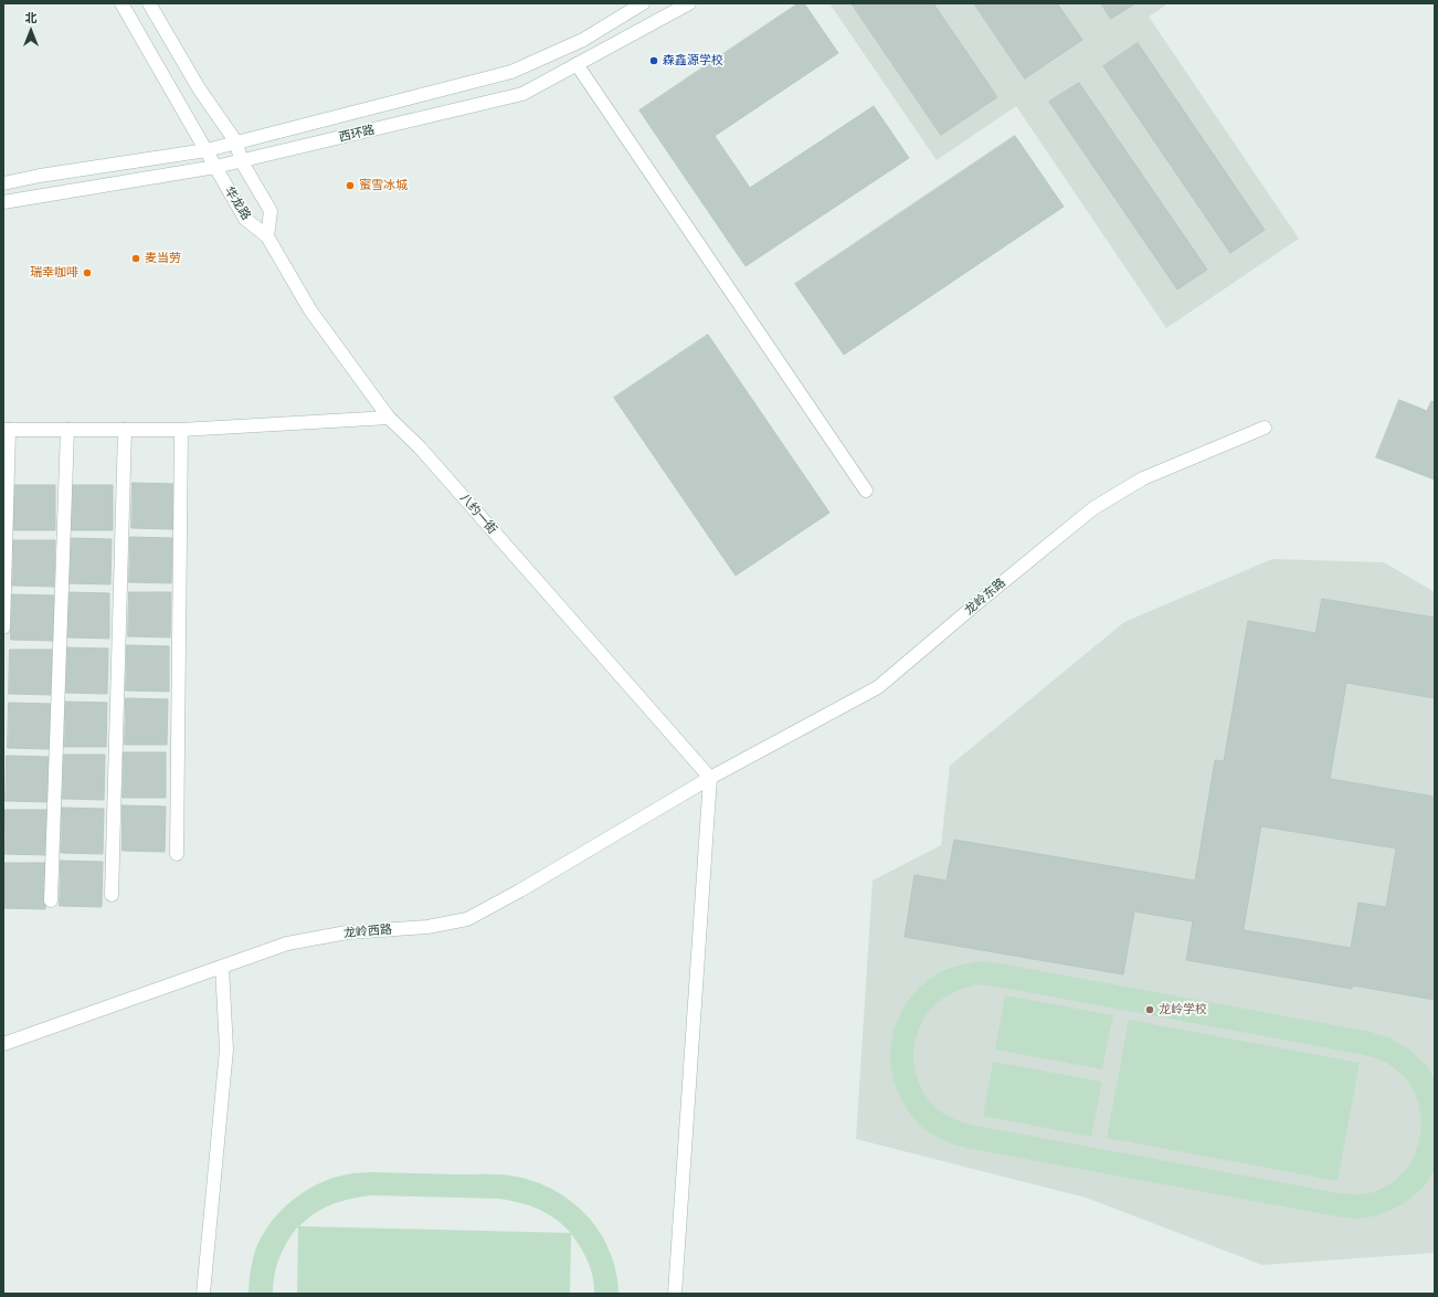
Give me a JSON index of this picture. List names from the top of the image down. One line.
{"streets":{"street":["西环路","华龙路","八约一街","龙岭东路","龙岭西路"]},"crossings":[["西环路","华龙路"],["华龙路","八约一街"],["八约一街","龙岭东路"],["八约一街","龙岭西路"],["龙岭东路","龙岭西路"]],"places":["森鑫源学校","蜜雪冰城","麦当劳","瑞幸咖啡","龙岭学校"],"north":"top"}
